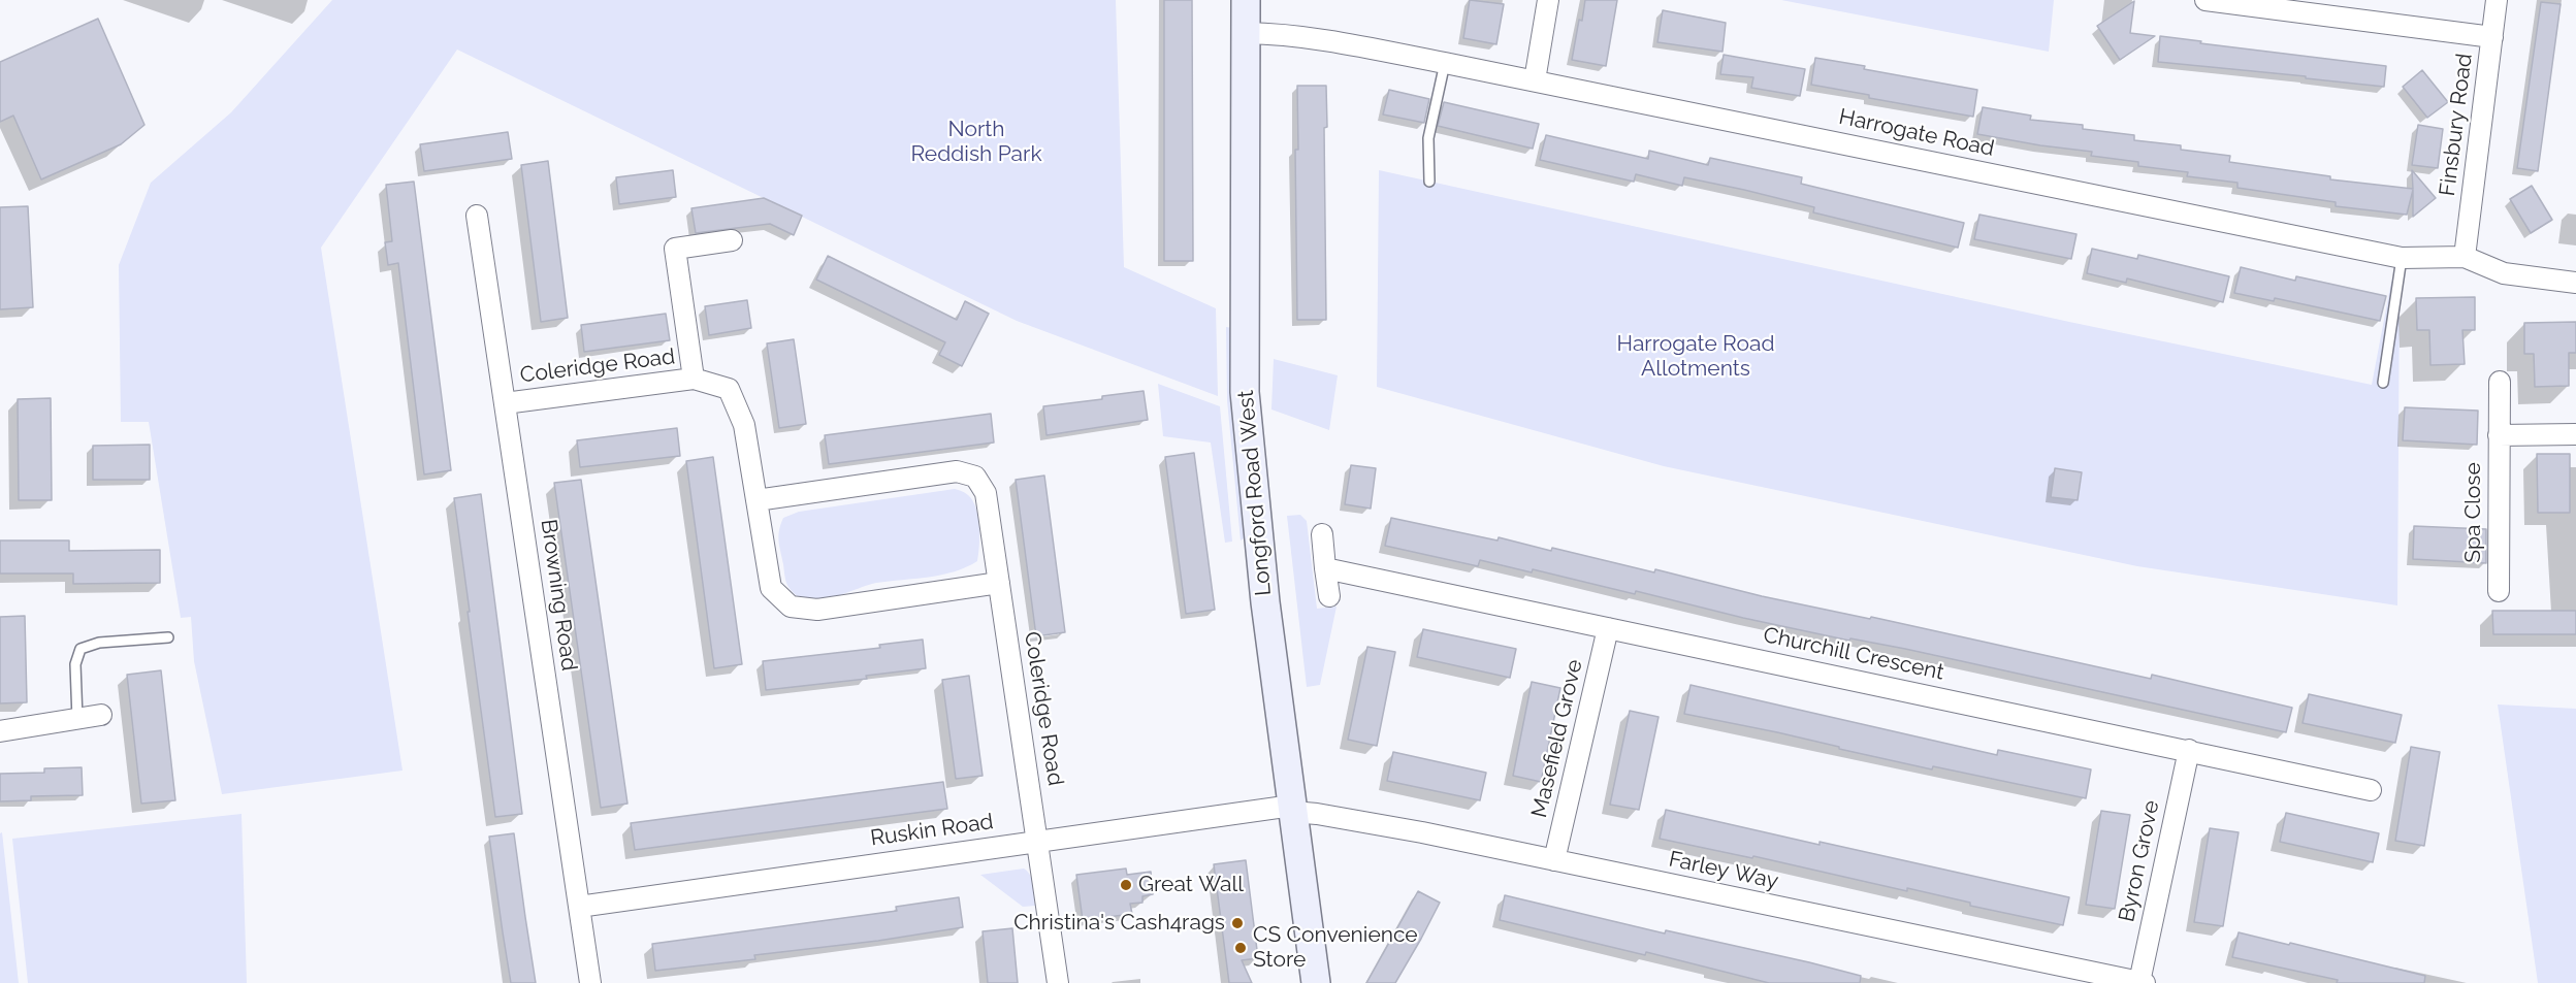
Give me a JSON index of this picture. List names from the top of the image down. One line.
{"streets":{"street":["Finsbury Road","Harrogate Road","Coleridge Road","Longford Road West","Spa Close","Browning Road","Churchill Crescent","Masefield Grove","Ruskin Road","Byron Grove","Farley Way"]},"crossings":[["Finsbury Road","Harrogate Road"],["Harrogate Road","Longford Road West"],["Coleridge Road","Browning Road"],["Coleridge Road","Ruskin Road"],["Longford Road West","Ruskin Road"],["Longford Road West","Farley Way"],["Browning Road","Ruskin Road"],["Churchill Crescent","Masefield Grove"],["Churchill Crescent","Byron Grove"],["Masefield Grove","Farley Way"],["Ruskin Road","Farley Way"],["Byron Grove","Farley Way"]],"parks":["North Reddish Park","Harrogate Road Allotments"],"places":["Great Wall","Christina's Cash4rags","CS Convenience Store"]}
